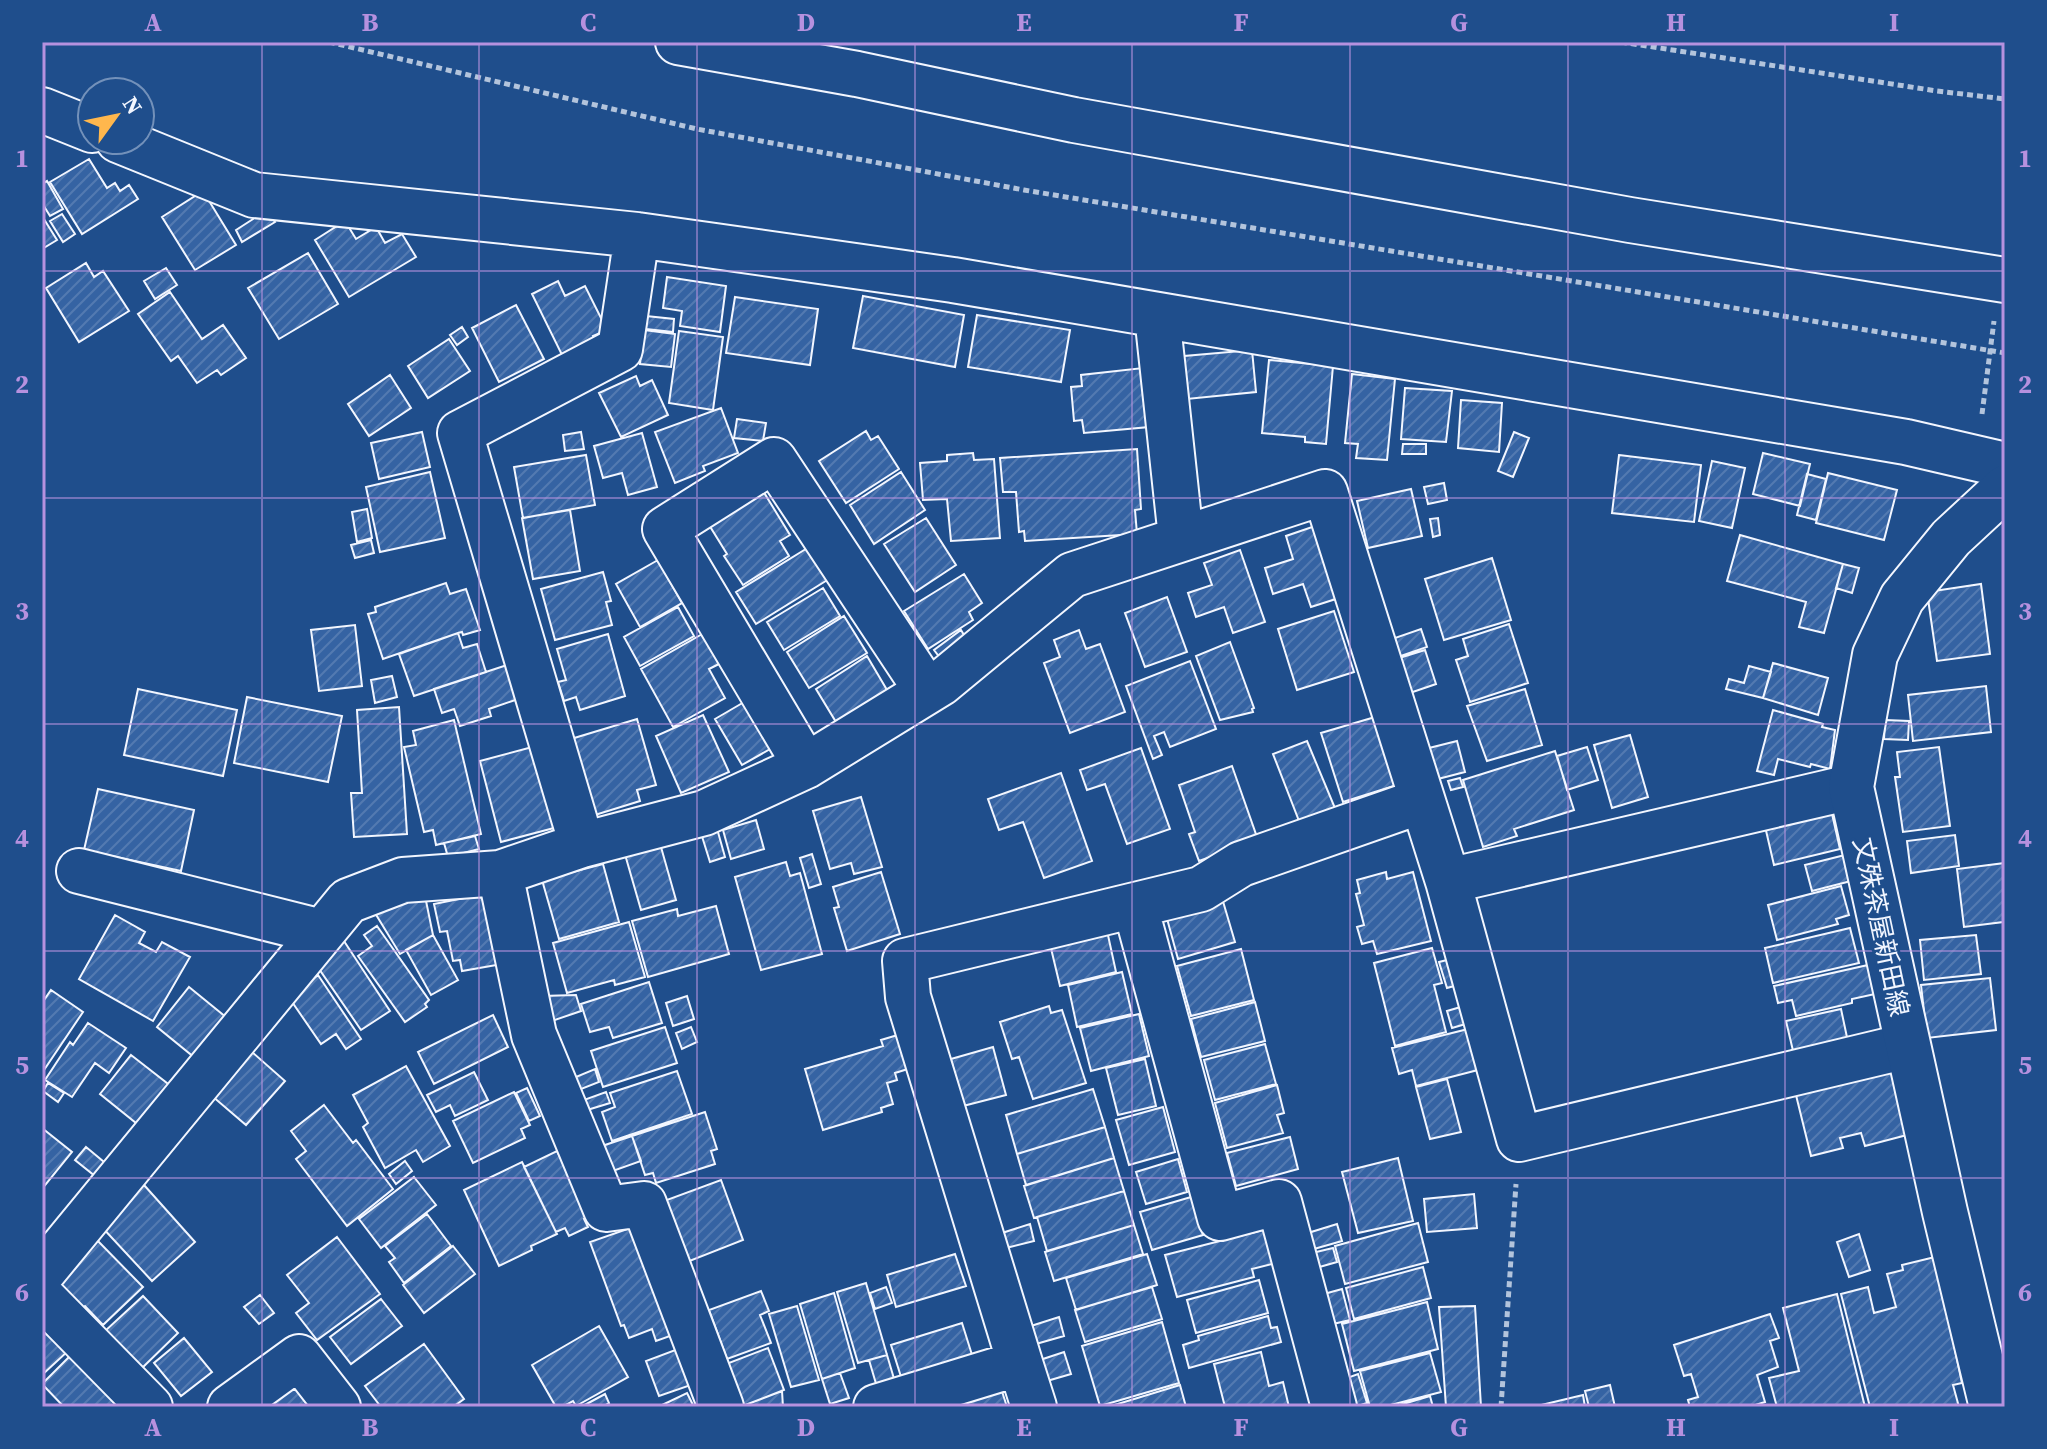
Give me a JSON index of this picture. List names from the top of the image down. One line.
{"streets":{"street":["文殊茶屋新田線"]},"north":"top right","grid":{"columns":["A","B","C","D","E","F","G","H","I"],"rows":["1","2","3","4","5","6"]}}
